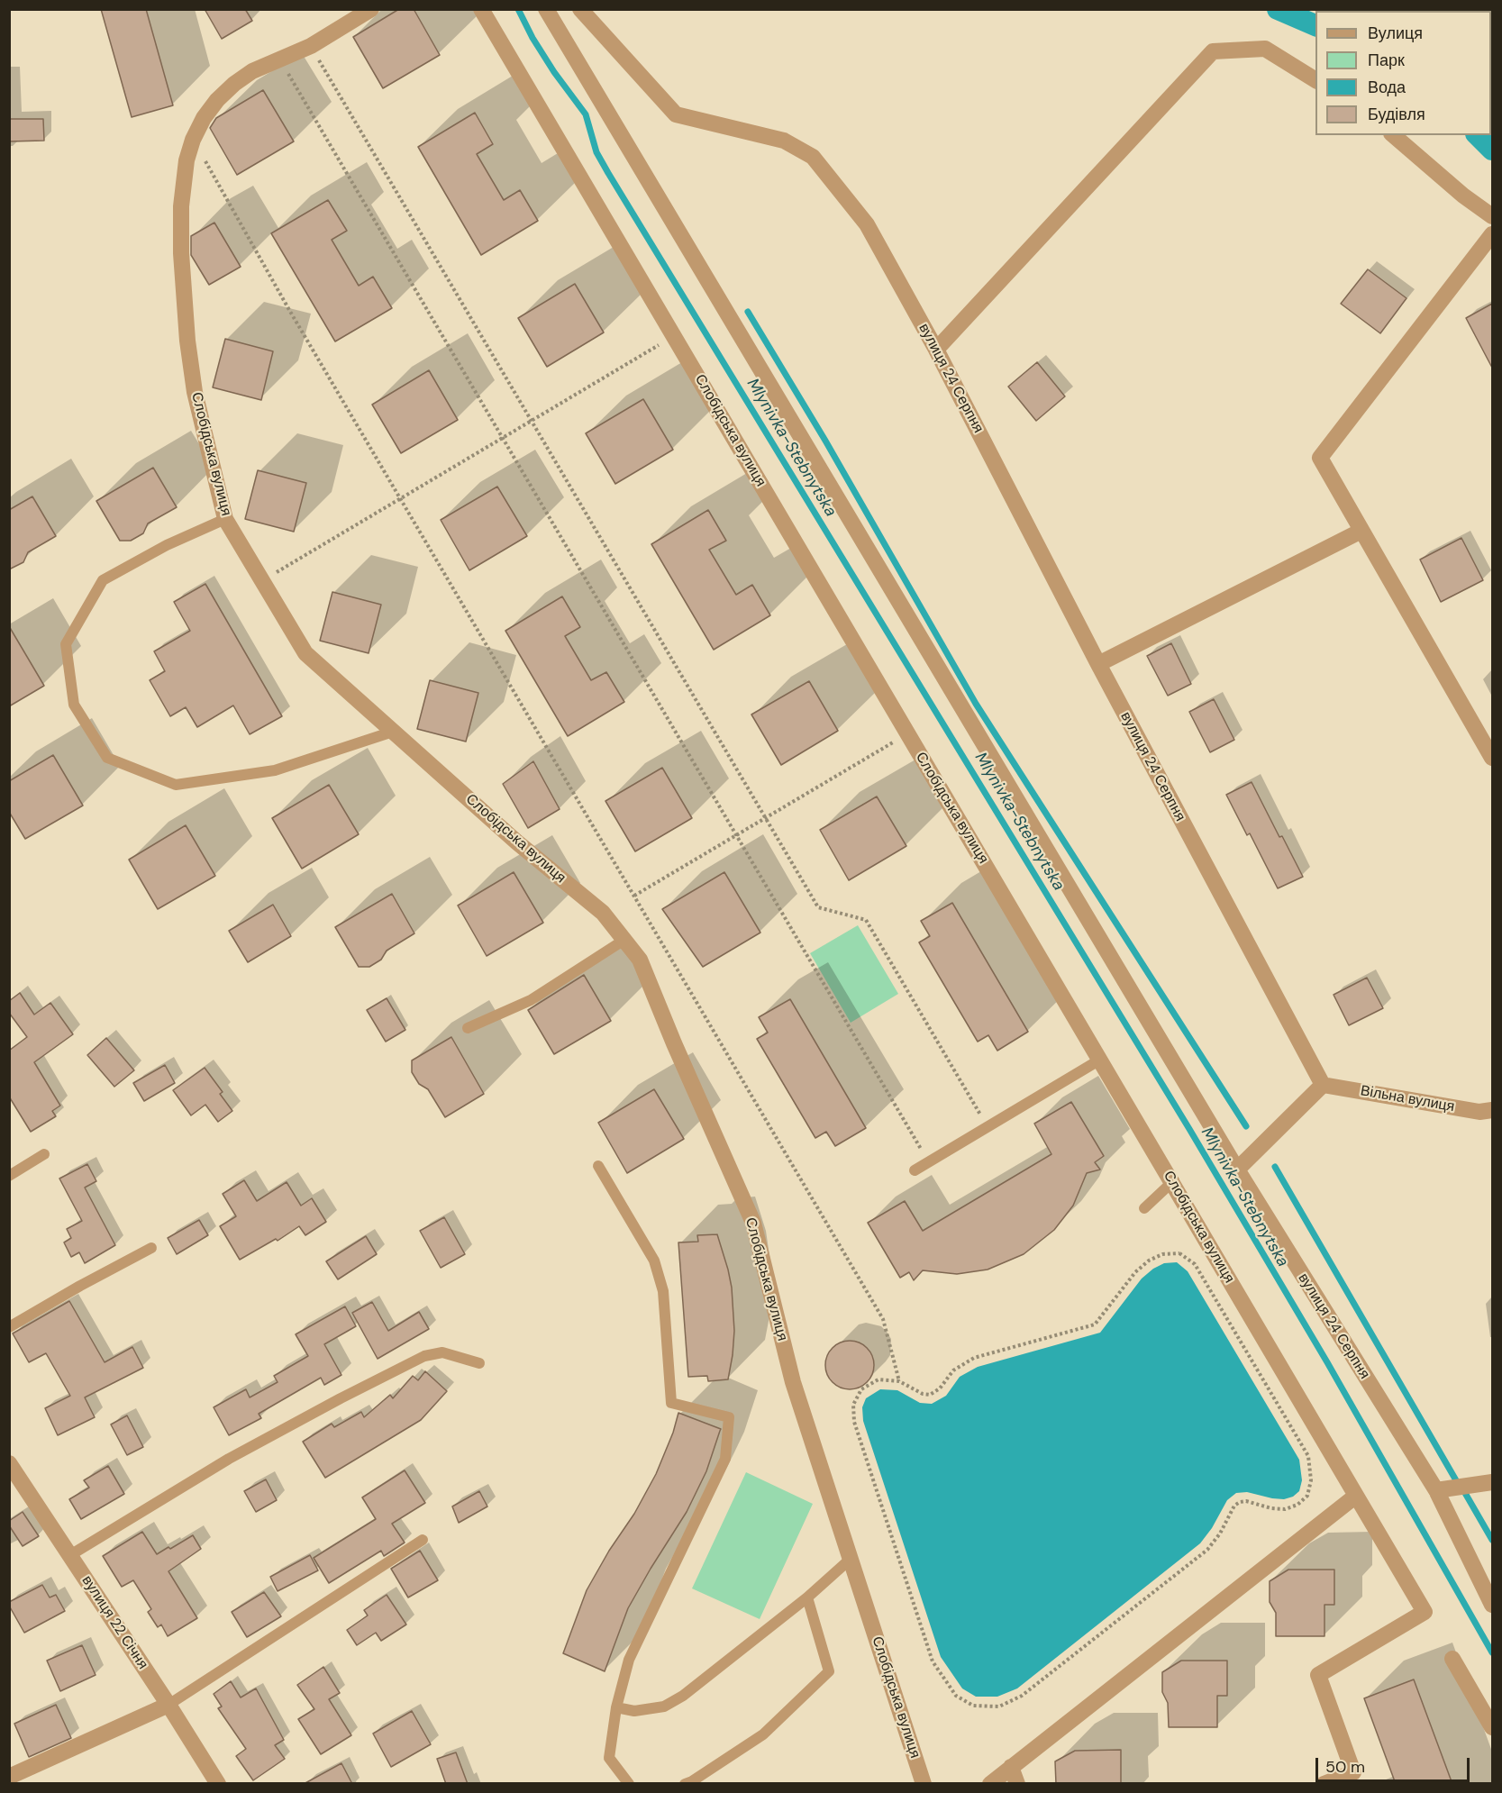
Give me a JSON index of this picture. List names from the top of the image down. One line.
{"streets":{"street":["вулиця 24 Серпня","Слобідська вулиця","Вільна вулиця","вулиця 22 Січня"]},"crossings":[["вулиця 24 Серпня","Вільна вулиця"]],"water":["Mlynivka-Stebnytska"],"legend":["Вулиця","Парк","Вода","Будівля"],"scale_bar":"50 m"}
